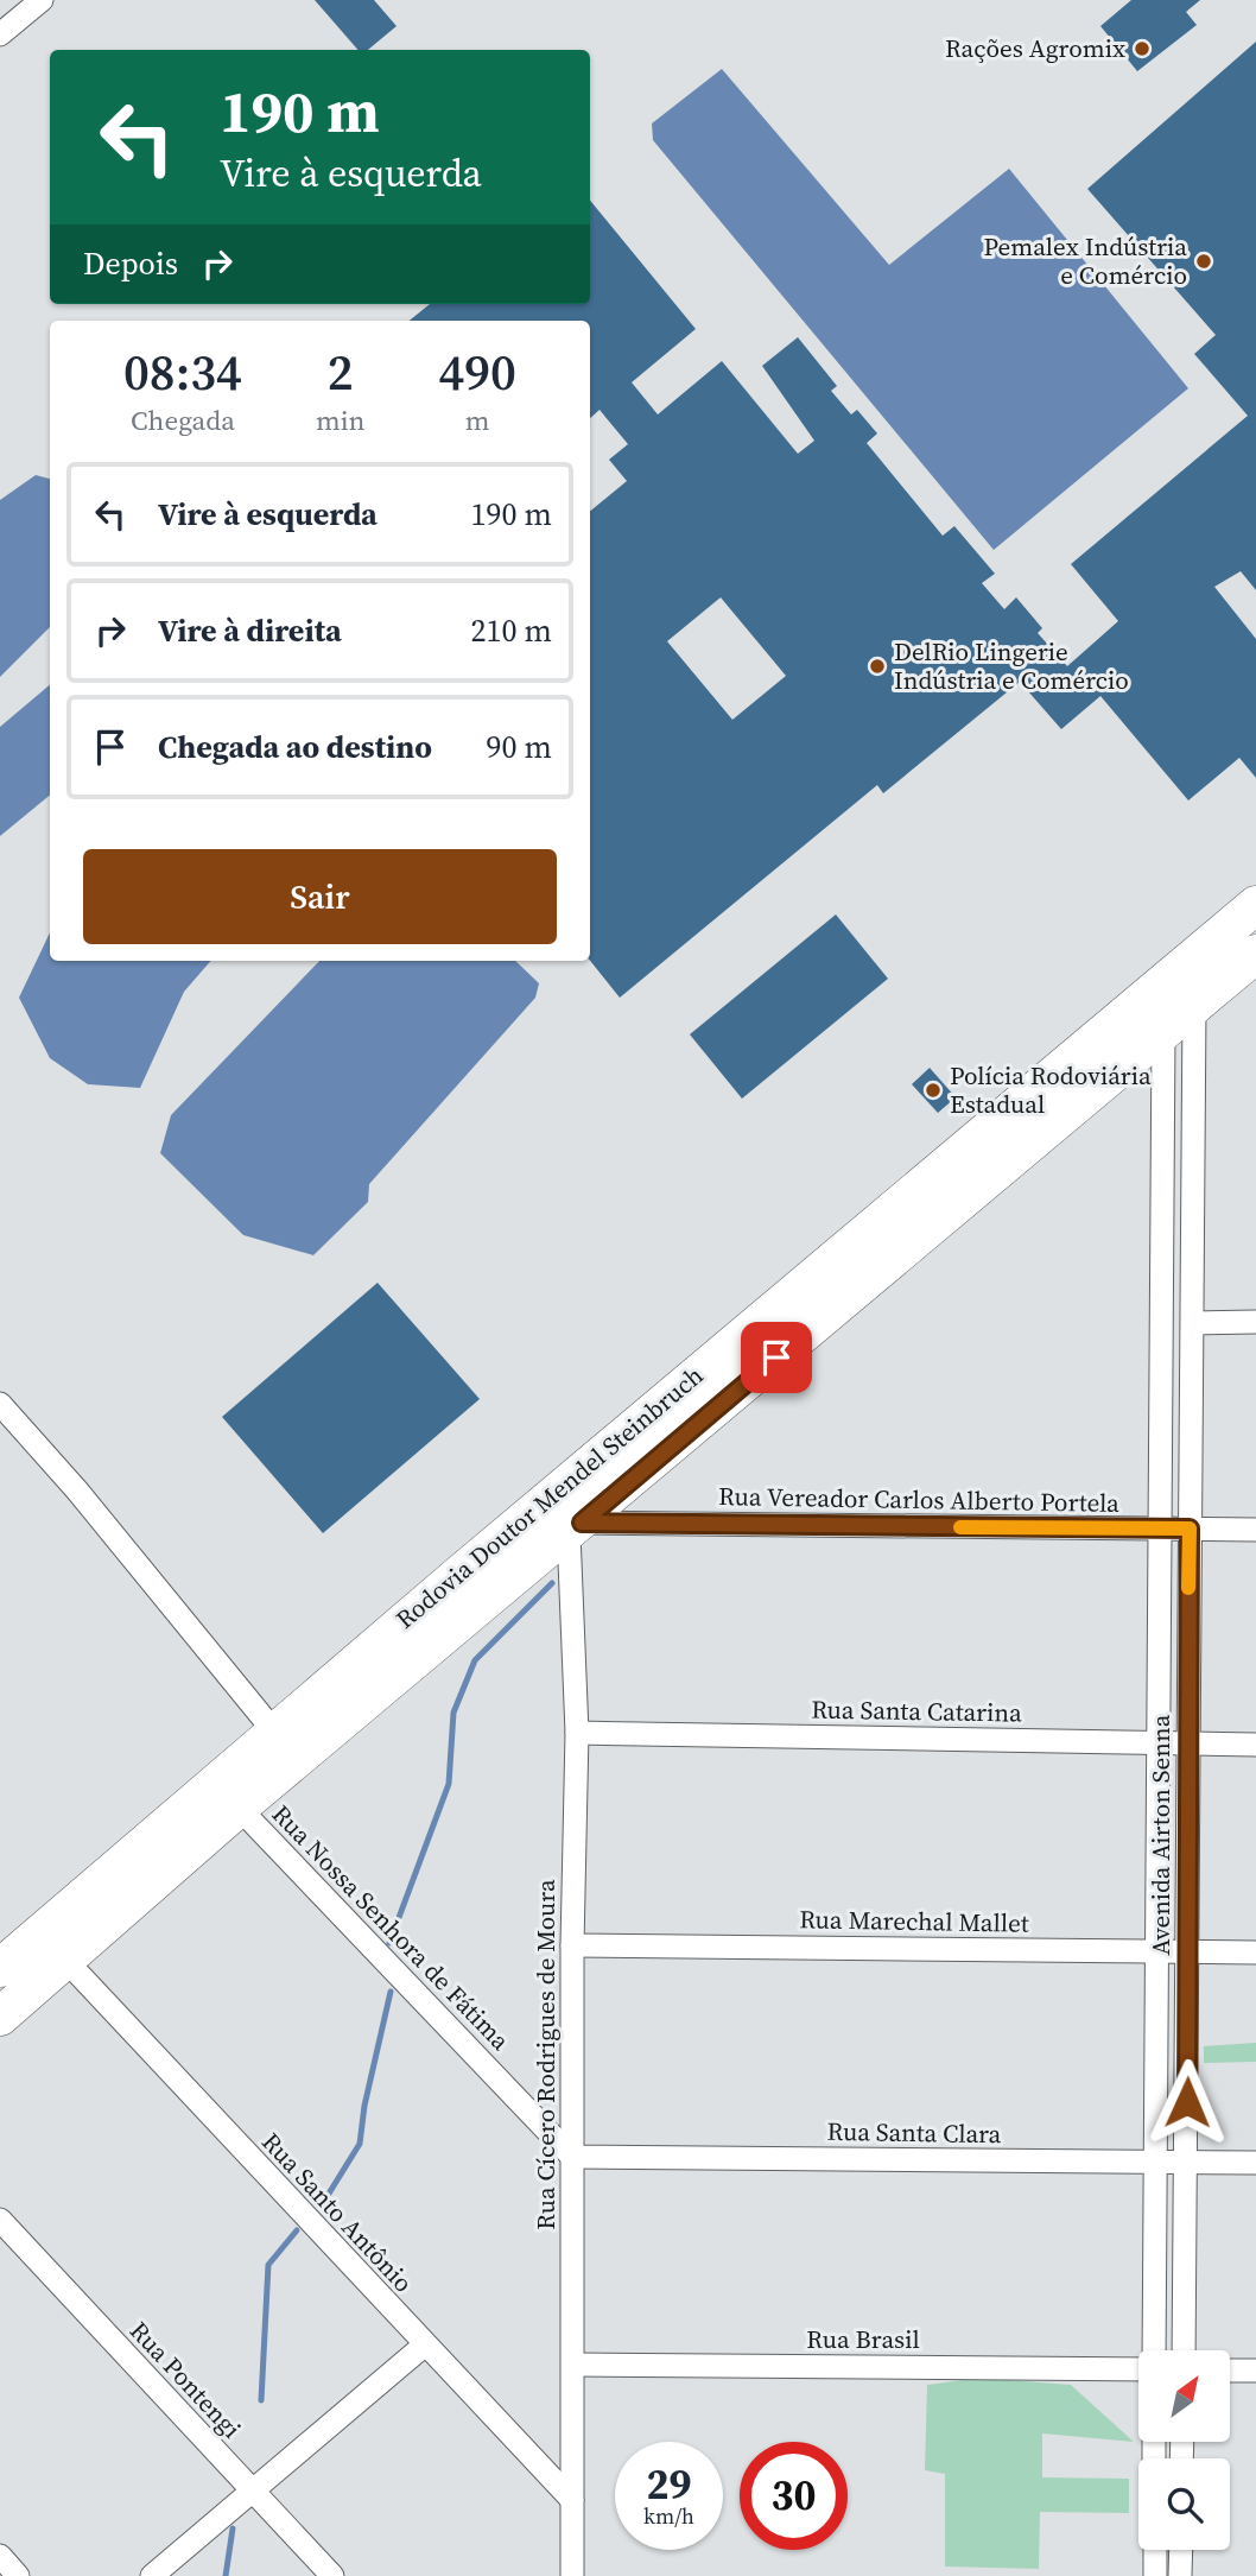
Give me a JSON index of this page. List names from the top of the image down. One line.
{"streets":{"highway":["Rodovia Doutor Mendel Steinbruch"],"street":["Rua Vereador Carlos Alberto Portela","Rua Santa Catarina","Avenida Airton Senna","Rua Marechal Mallet","Rua Nossa Senhora de Fátima","Rua Cícero Rodrigues de Moura","Rua Santa Clara","Rua Santo Antônio","Rua Brasil","Rua Pontengi"]},"crossings":[["Rodovia Doutor Mendel Steinbruch","Rua Vereador Carlos Alberto Portela"],["Rodovia Doutor Mendel Steinbruch","Avenida Airton Senna"],["Rodovia Doutor Mendel Steinbruch","Rua Nossa Senhora de Fátima"],["Rodovia Doutor Mendel Steinbruch","Rua Cícero Rodrigues de Moura"],["Rodovia Doutor Mendel Steinbruch","Rua Santo Antônio"],["Rua Vereador Carlos Alberto Portela","Avenida Airton Senna"],["Rua Vereador Carlos Alberto Portela","Rua Cícero Rodrigues de Moura"],["Rua Santa Catarina","Avenida Airton Senna"],["Rua Santa Catarina","Rua Cícero Rodrigues de Moura"],["Avenida Airton Senna","Rua Marechal Mallet"],["Avenida Airton Senna","Rua Santa Clara"],["Rua Marechal Mallet","Rua Cícero Rodrigues de Moura"],["Rua Nossa Senhora de Fátima","Rua Cícero Rodrigues de Moura"],["Rua Nossa Senhora de Fátima","Rua Santa Clara"],["Rua Cícero Rodrigues de Moura","Rua Santa Clara"],["Rua Cícero Rodrigues de Moura","Rua Santo Antônio"],["Rua Cícero Rodrigues de Moura","Rua Brasil"]],"places":["Rações Agromix","Pemalex Indústria e Comércio","DelRio Lingerie Indústria e Comércio","Polícia Rodoviária Estadual"],"north":"top right","page":{"turn":["190 m","Vire à esquerda"],"then":"Depois","eta":["08:34","Chegada","2","min","490","m"],"list":[{"name":"Vire à esquerda","value":"190 m"},{"name":"Vire à direita","value":"210 m"},{"name":"Chegada ao destino","value":"90 m"}],"buttons":"Sair","speed":"29 km/h","limit":"30"}}
